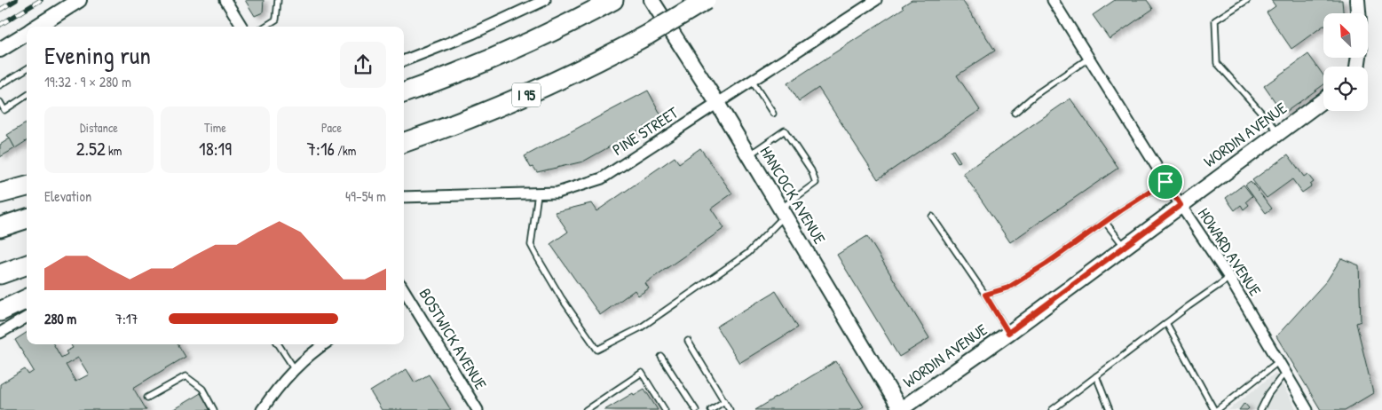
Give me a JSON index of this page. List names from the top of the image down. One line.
{"streets":{"highway":["I 95"],"street":["PINE STREET","WORDIN AVENUE","HANCOCK AVENUE","HOWARD AVENUE","BOSTWICK AVENUE"]},"crossings":[["PINE STREET","HANCOCK AVENUE"],["WORDIN AVENUE","HANCOCK AVENUE"],["WORDIN AVENUE","HOWARD AVENUE"]],"north":"top left","page":{"heading":["Evening run","19:32 · 9 × 280 m"],"stats":[["Distance","2.52 km"],["Time","18:19"],["Pace","7:16 /km"]],"chart":["Elevation","49–54 m"],"list":[{"name":"280 m","note":"7:17"}]}}
